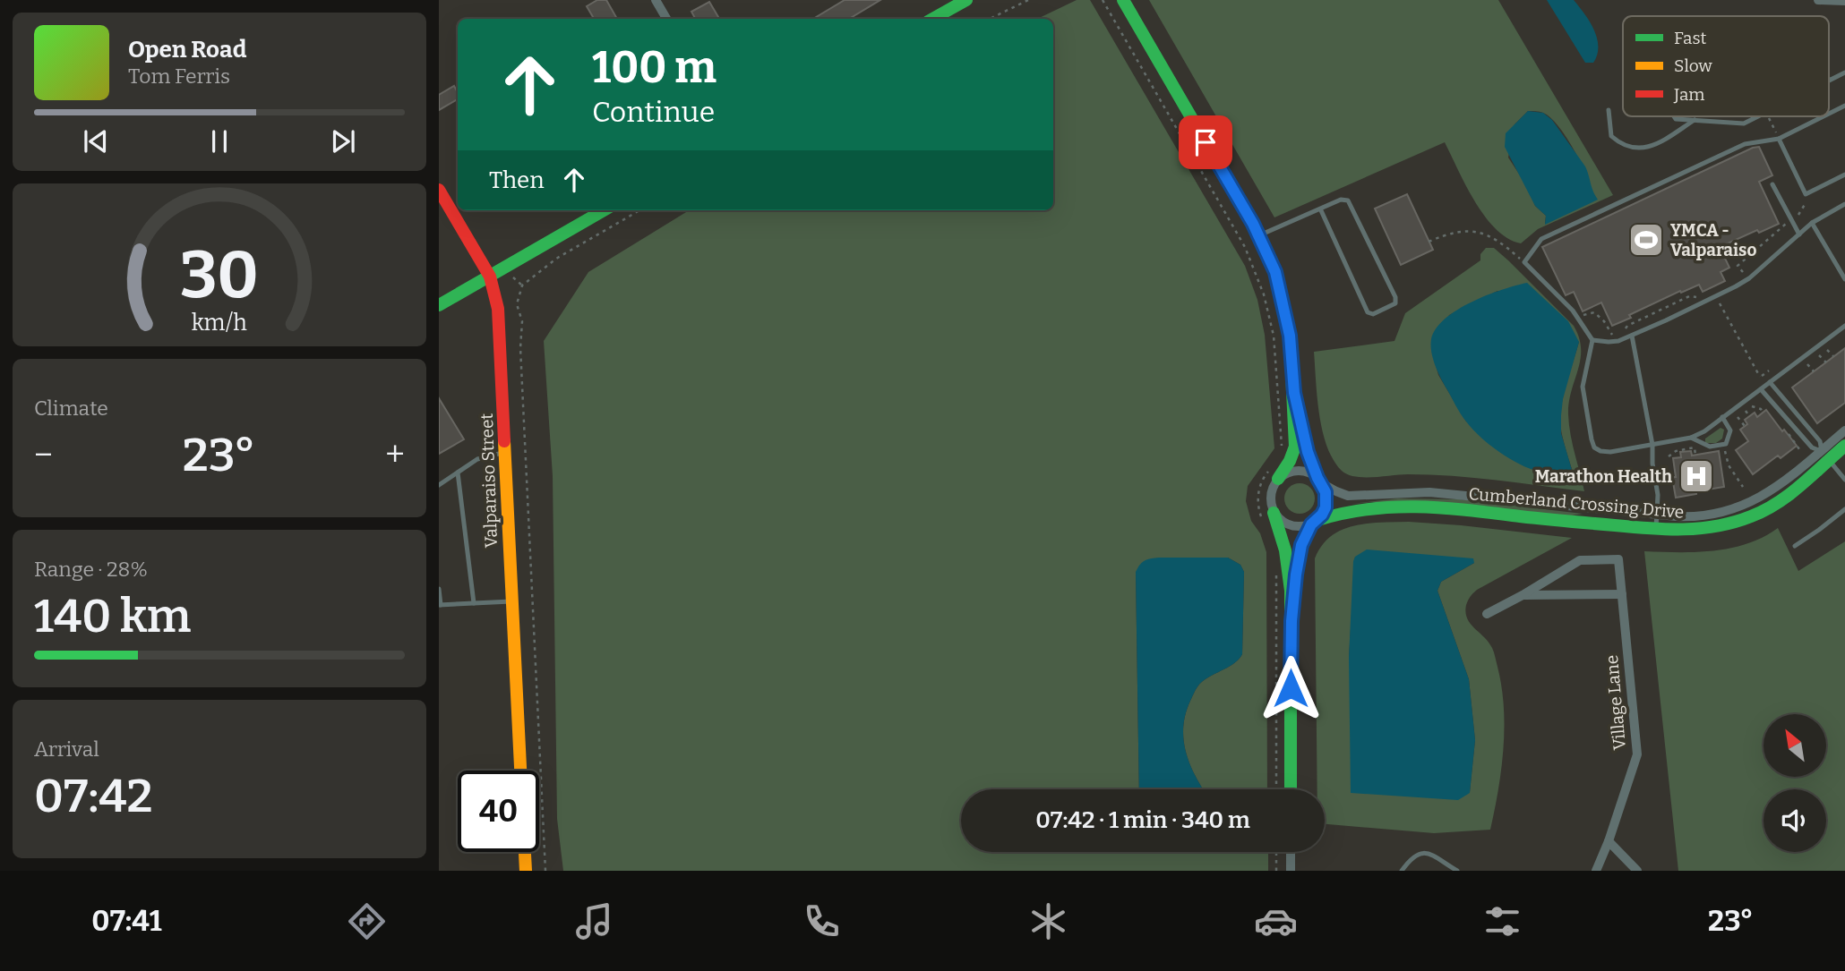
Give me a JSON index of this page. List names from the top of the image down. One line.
{"streets":{"street":["Valparaiso Street","Cumberland Crossing Drive","Village Lane"]},"places":{"sports":["YMCA - Valparaiso"],"hospital":["Marathon Health"]},"legend":["Fast","Slow","Jam"],"north":"top left","page":{"turn":["100 m","Continue"],"song":["Open Road","Tom Ferris"],"then":"Then","tile":["Climate",["Range · 28%","140 km"],["Arrival","07:42"]],"heat":["−","23°","+"],"limit":"40","trip":"07:42 · 1 min · 340 m","tabs":["07:41","23°"],"gauge":["30","km/h"]}}
